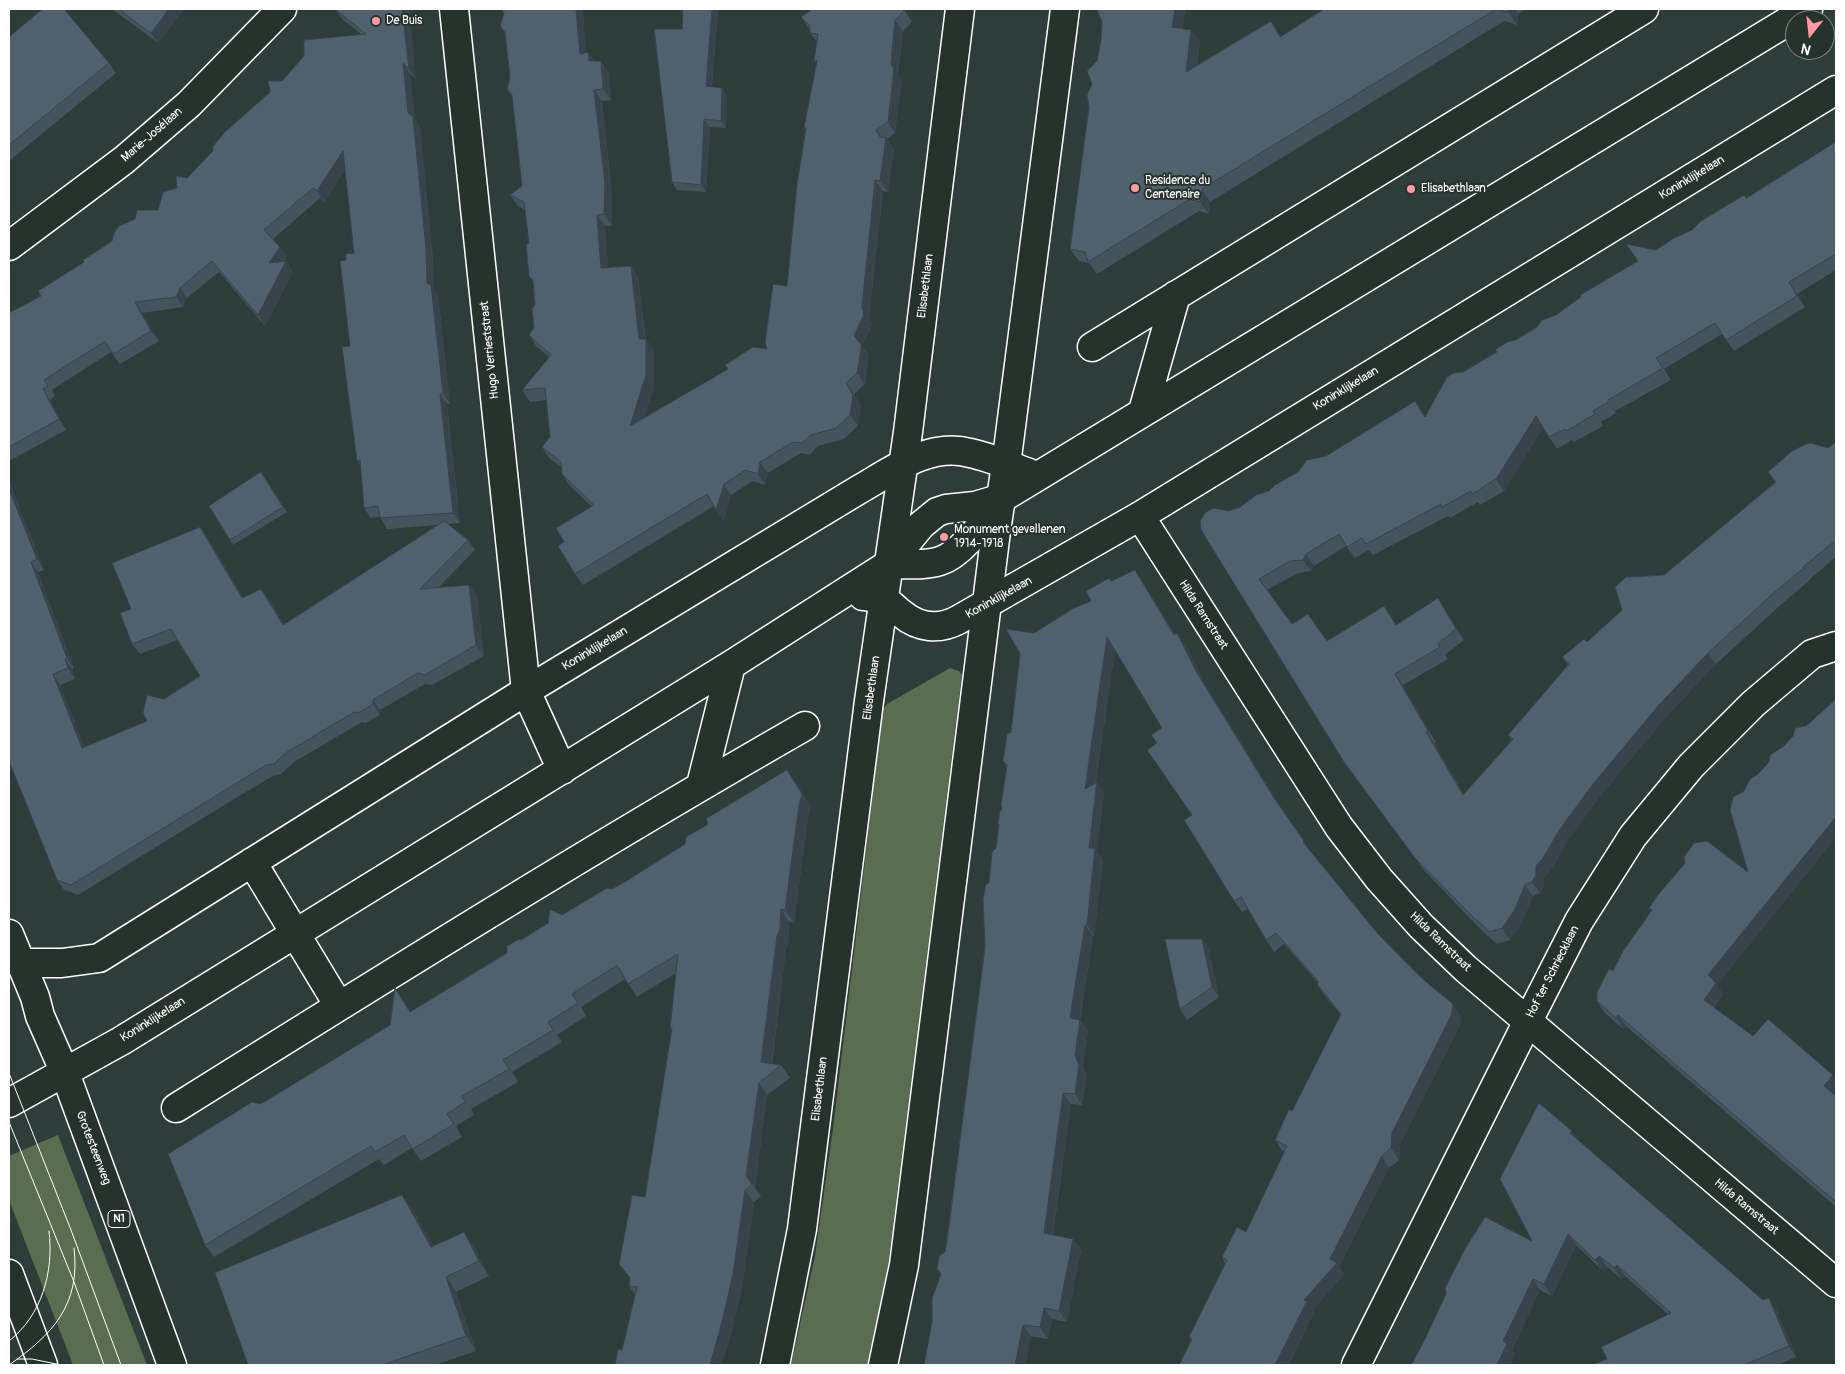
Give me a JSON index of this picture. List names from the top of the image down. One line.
{"streets":{"street":["Marie-Josélaan","Koninklijkelaan","Elisabethlaan","Hugo Verrieststraat","Hilda Ramstraat","Hof ter Schriecklaan","Grotesteenweg","N1"]},"crossings":[["Koninklijkelaan","Elisabethlaan"],["Koninklijkelaan","Hugo Verrieststraat"],["Koninklijkelaan","Hilda Ramstraat"],["Koninklijkelaan","Grotesteenweg"],["Hilda Ramstraat","Hof ter Schriecklaan"]],"places":["De Buis","Residence du Centenaire","Elisabethlaan","Monument gevallenen 1914-1918"],"north":"bottom"}
